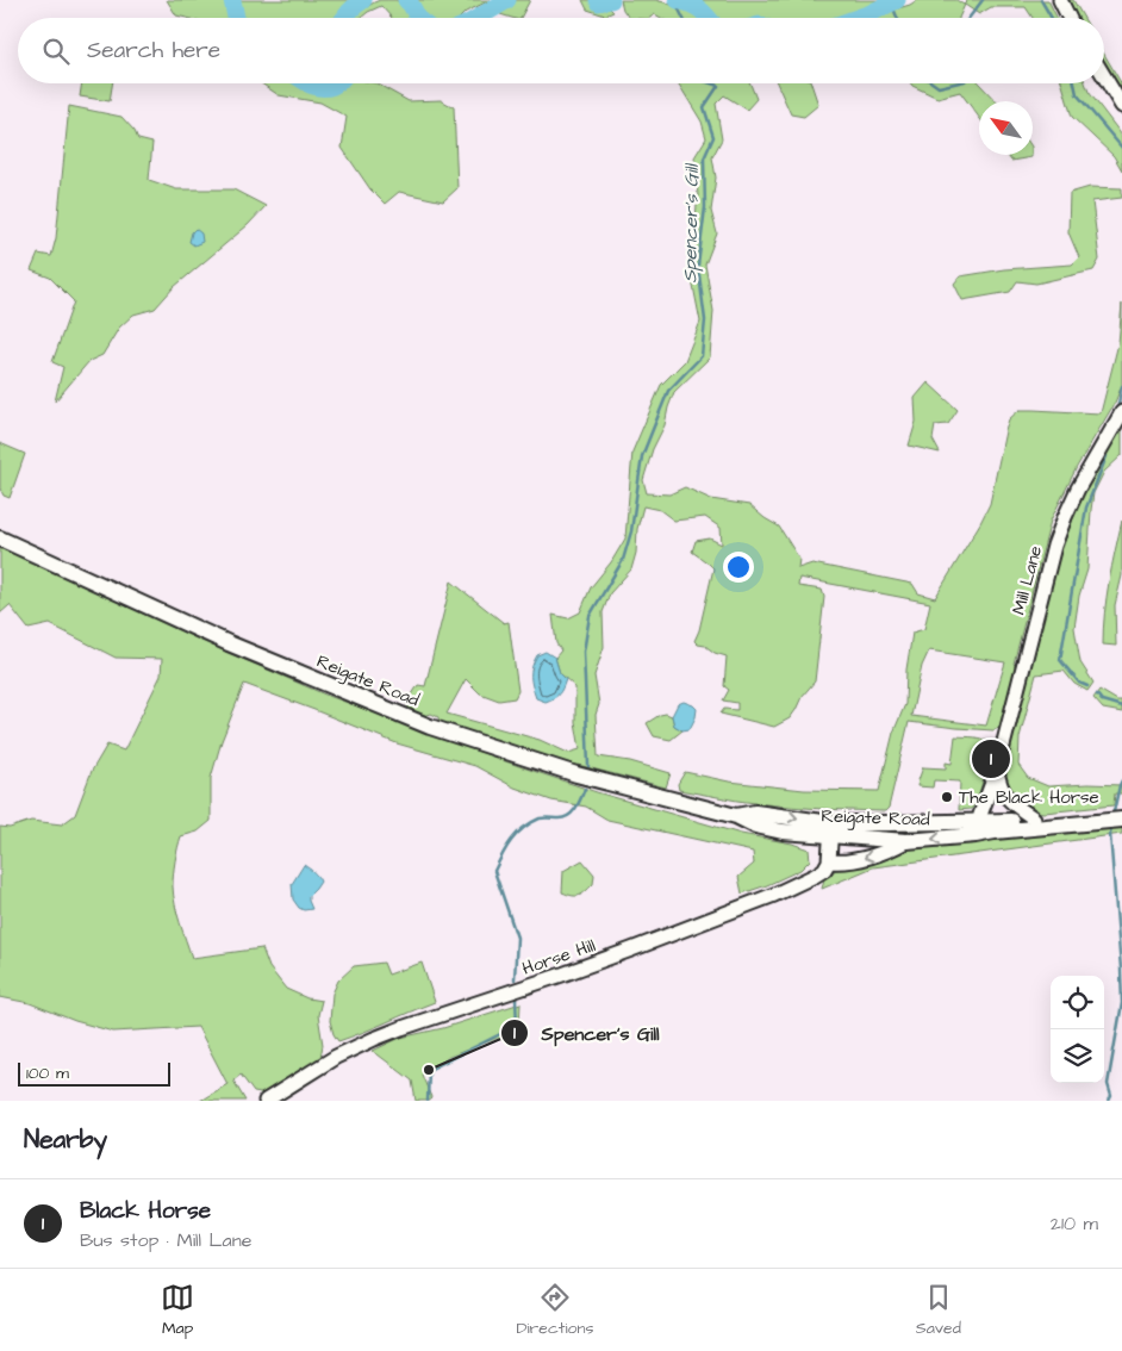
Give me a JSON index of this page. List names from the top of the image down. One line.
{"streets":{"main road":["Reigate Road"],"street":["Mill Lane","Horse Hill"]},"crossings":[["Mill Lane","Reigate Road"]],"water":["Spencer's Gill"],"places":["The Black Horse","Spencer's Gill"],"scale_bar":"100 m","north":"top left","page":{"search":"Search here","pins":"1","scale":"100 m","heading":"Nearby","list":[{"mark":"1","name":"Black Horse","note":"Bus stop · Mill Lane","value":"210 m"}],"nav":["Map","Directions","Saved"]}}
